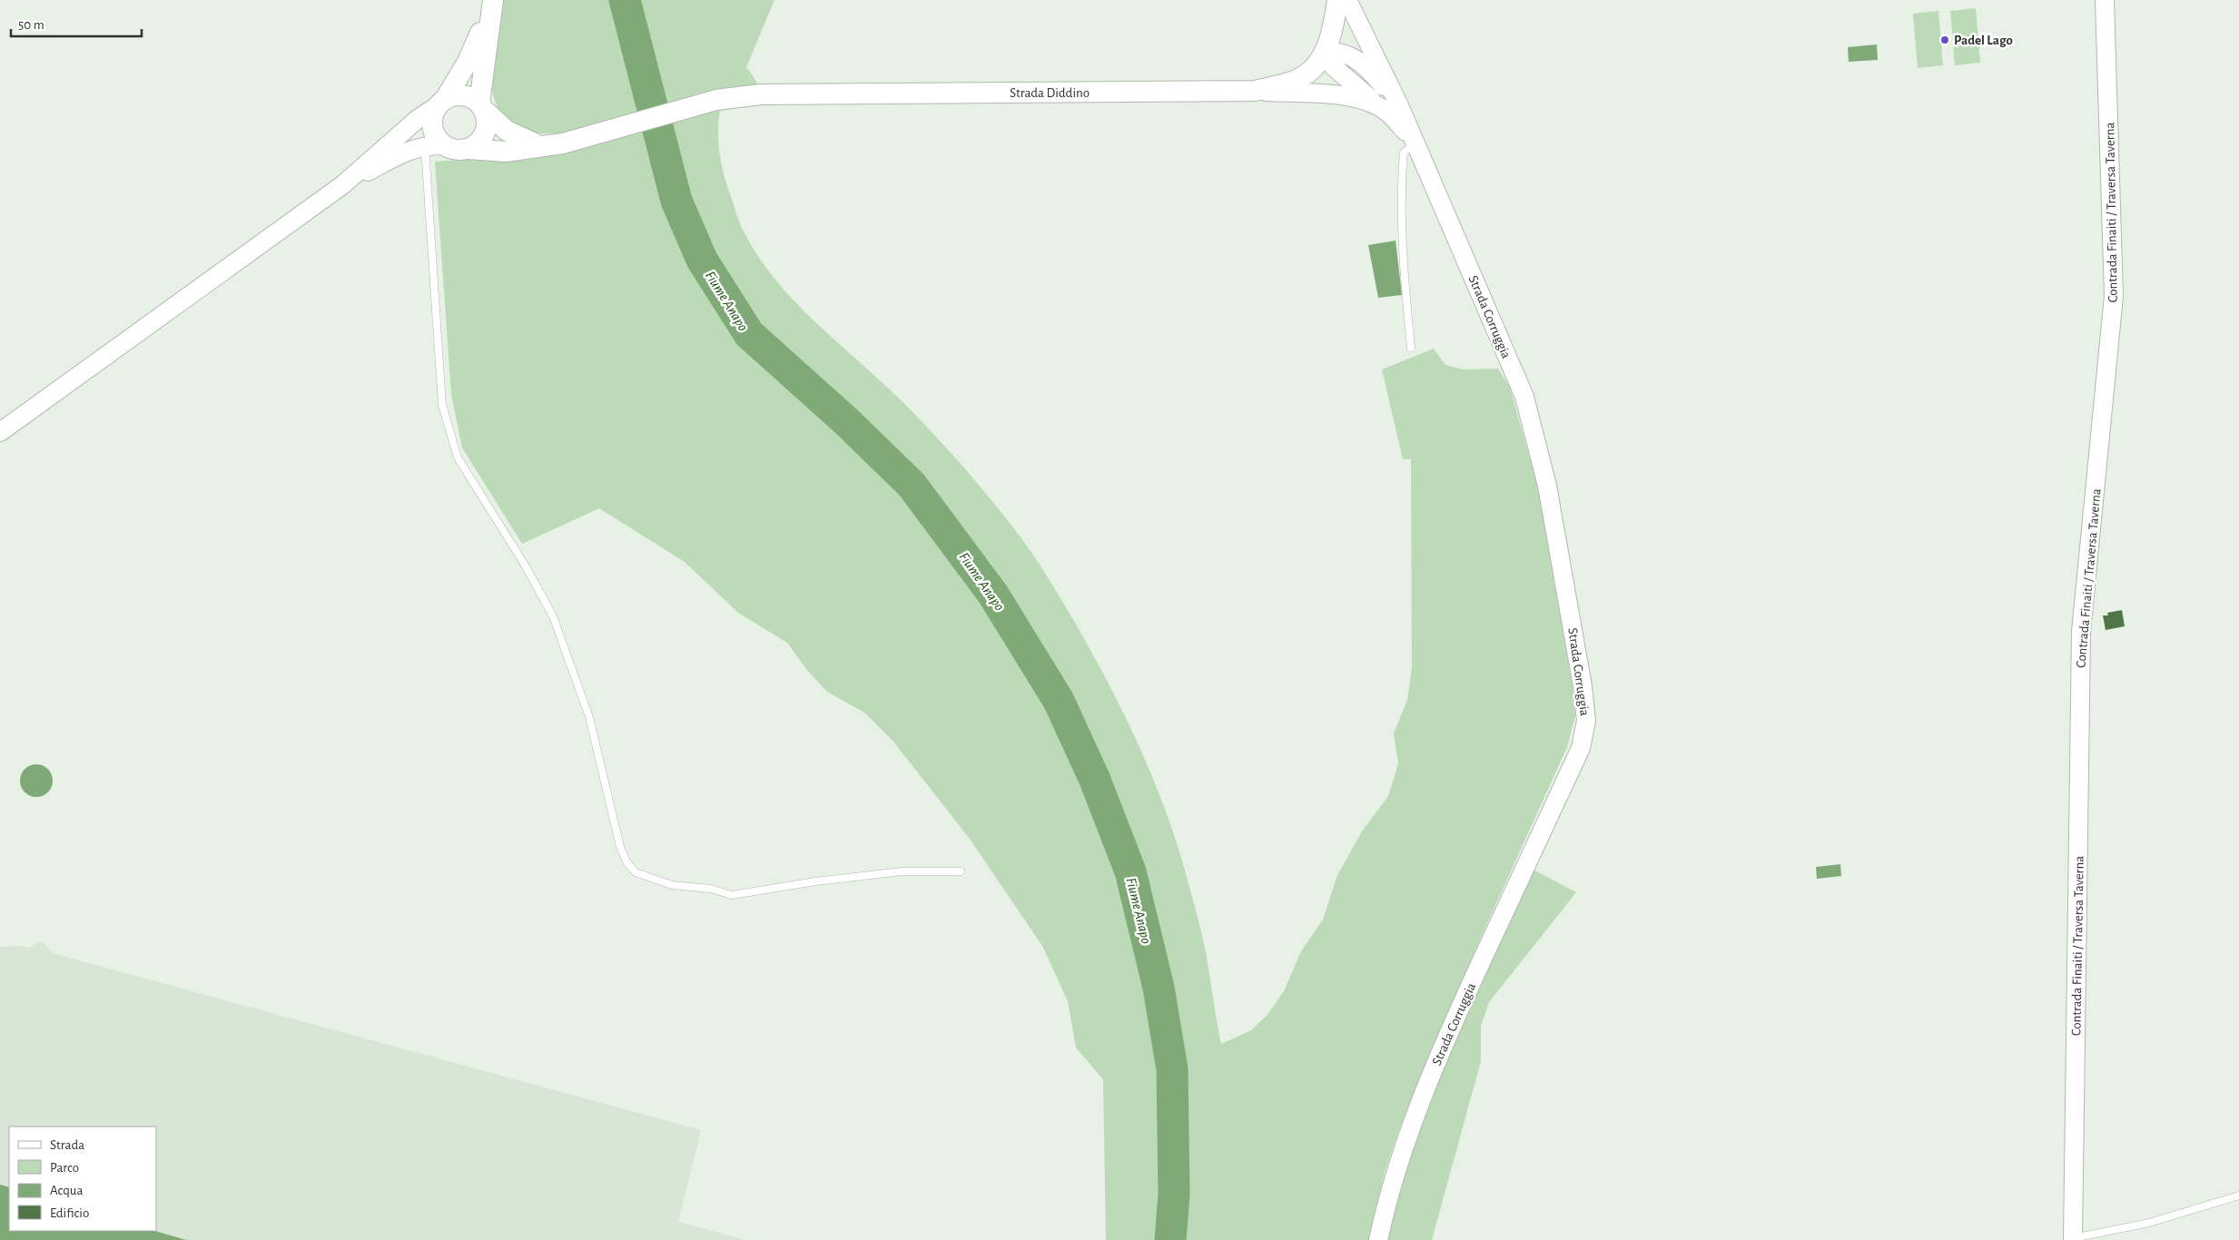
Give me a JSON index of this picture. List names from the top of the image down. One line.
{"streets":{"main road":["Strada Diddino"],"street":["Contrada Finaiti / Traversa Taverna","Strada Corruggia"]},"water":["Fiume Anapo"],"places":["Padel Lago"],"legend":["Strada","Parco","Acqua","Edificio"],"scale_bar":"50 m"}
